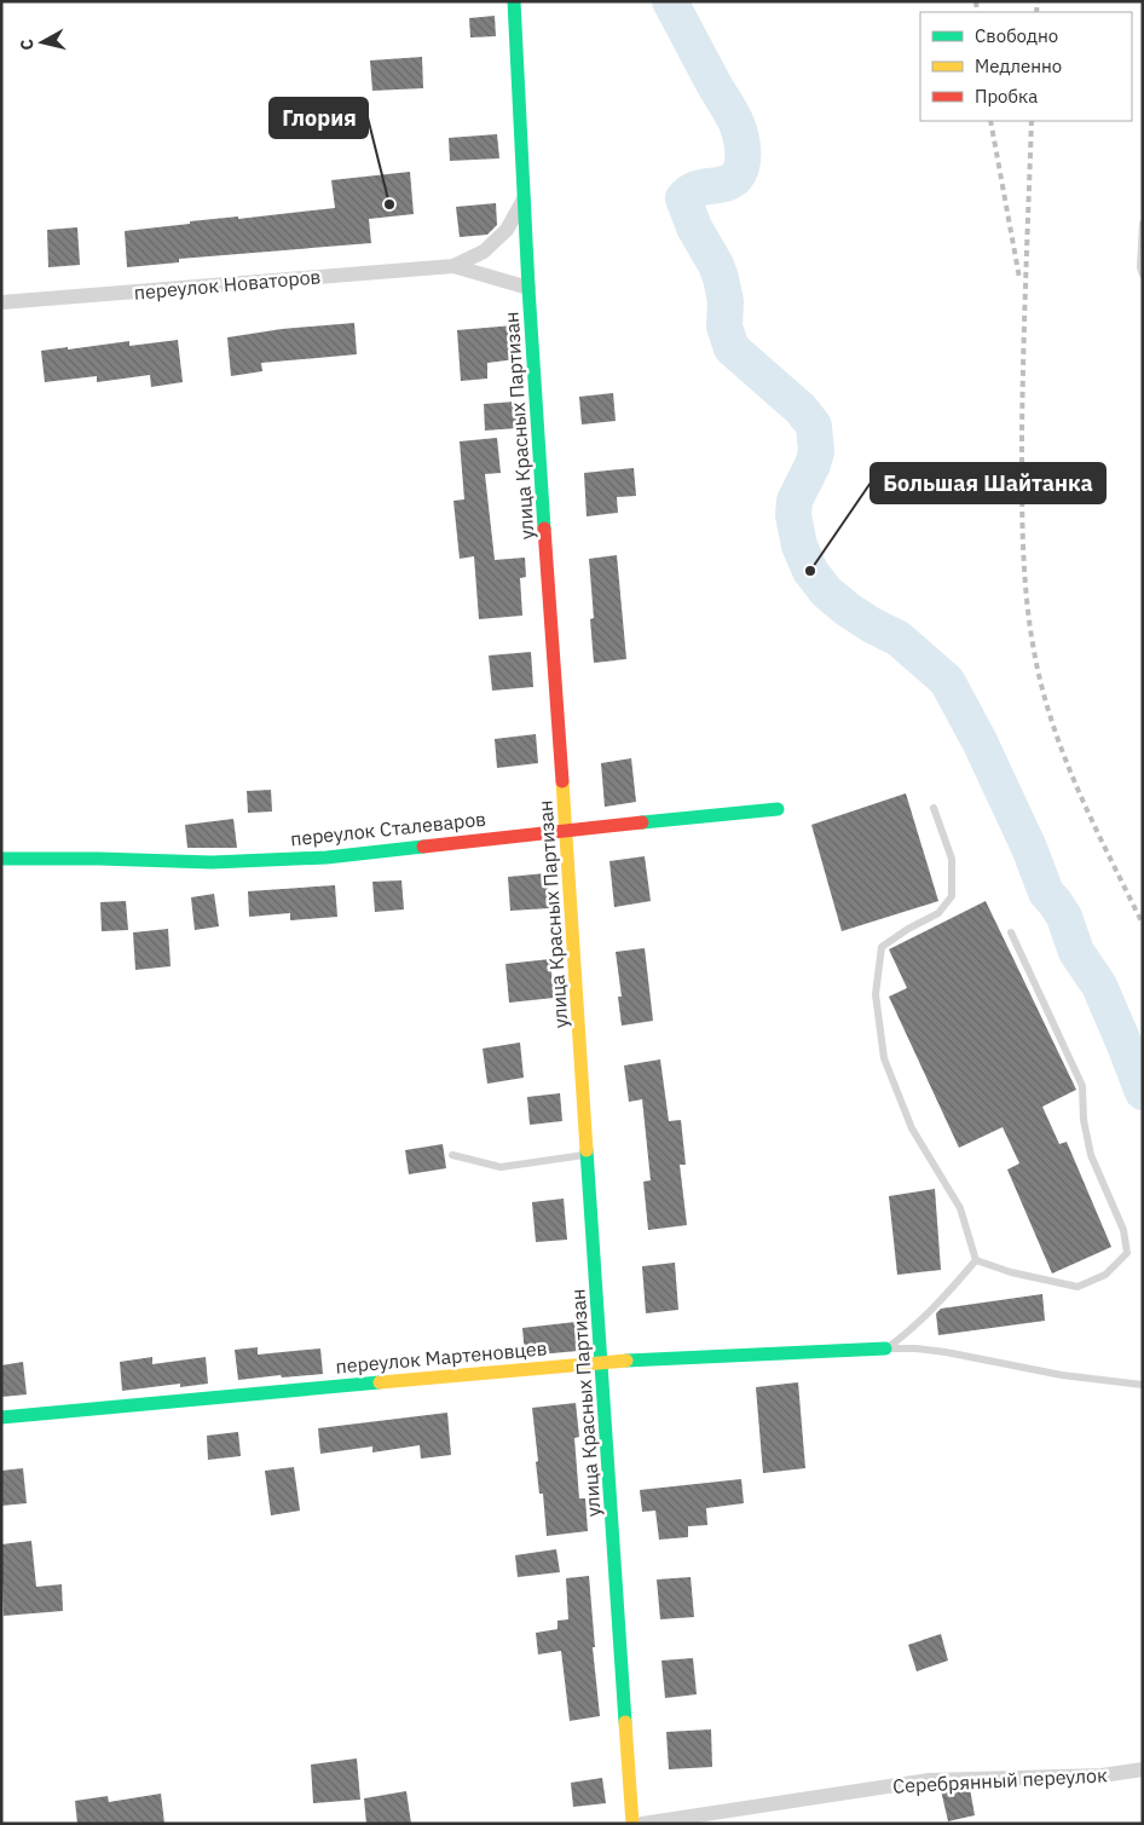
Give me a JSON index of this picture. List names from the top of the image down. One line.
{"streets":{"street":["переулок Новаторов","улица Красных Партизан","переулок Сталеваров","переулок Мартеновцев","Серебрянный переулок"]},"crossings":[["улица Красных Партизан","переулок Сталеваров"],["улица Красных Партизан","переулок Мартеновцев"]],"places":["Глория","Большая Шайтанка"],"legend":["Свободно","Медленно","Пробка"],"north":"left"}
